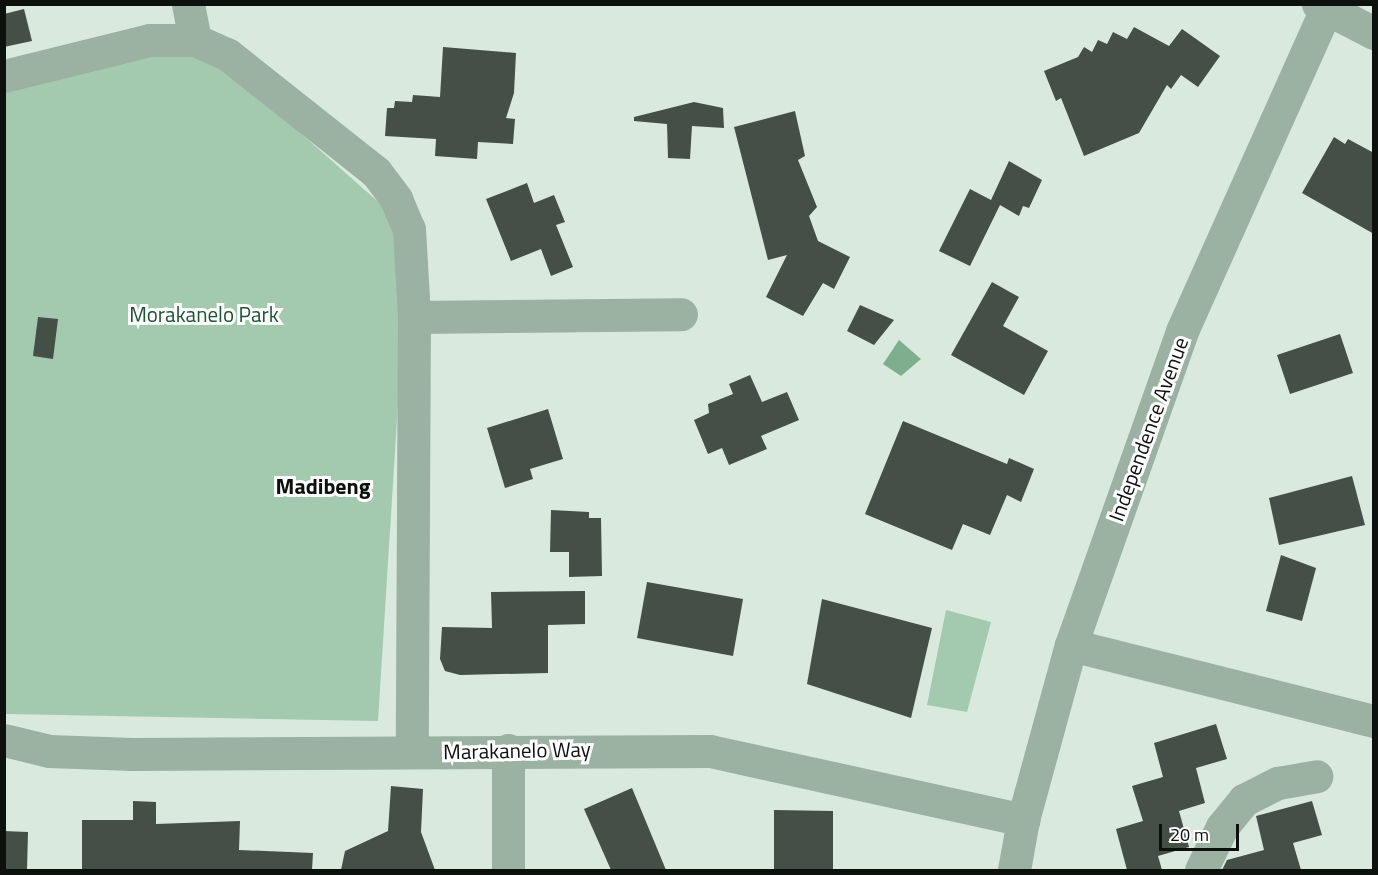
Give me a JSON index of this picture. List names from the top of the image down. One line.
{"streets":{"street":["Independence Avenue","Marakanelo Way"]},"crossings":[["Independence Avenue","Marakanelo Way"]],"districts":["Madibeng"],"parks":["Morakanelo Park"],"scale_bar":"20 m"}
